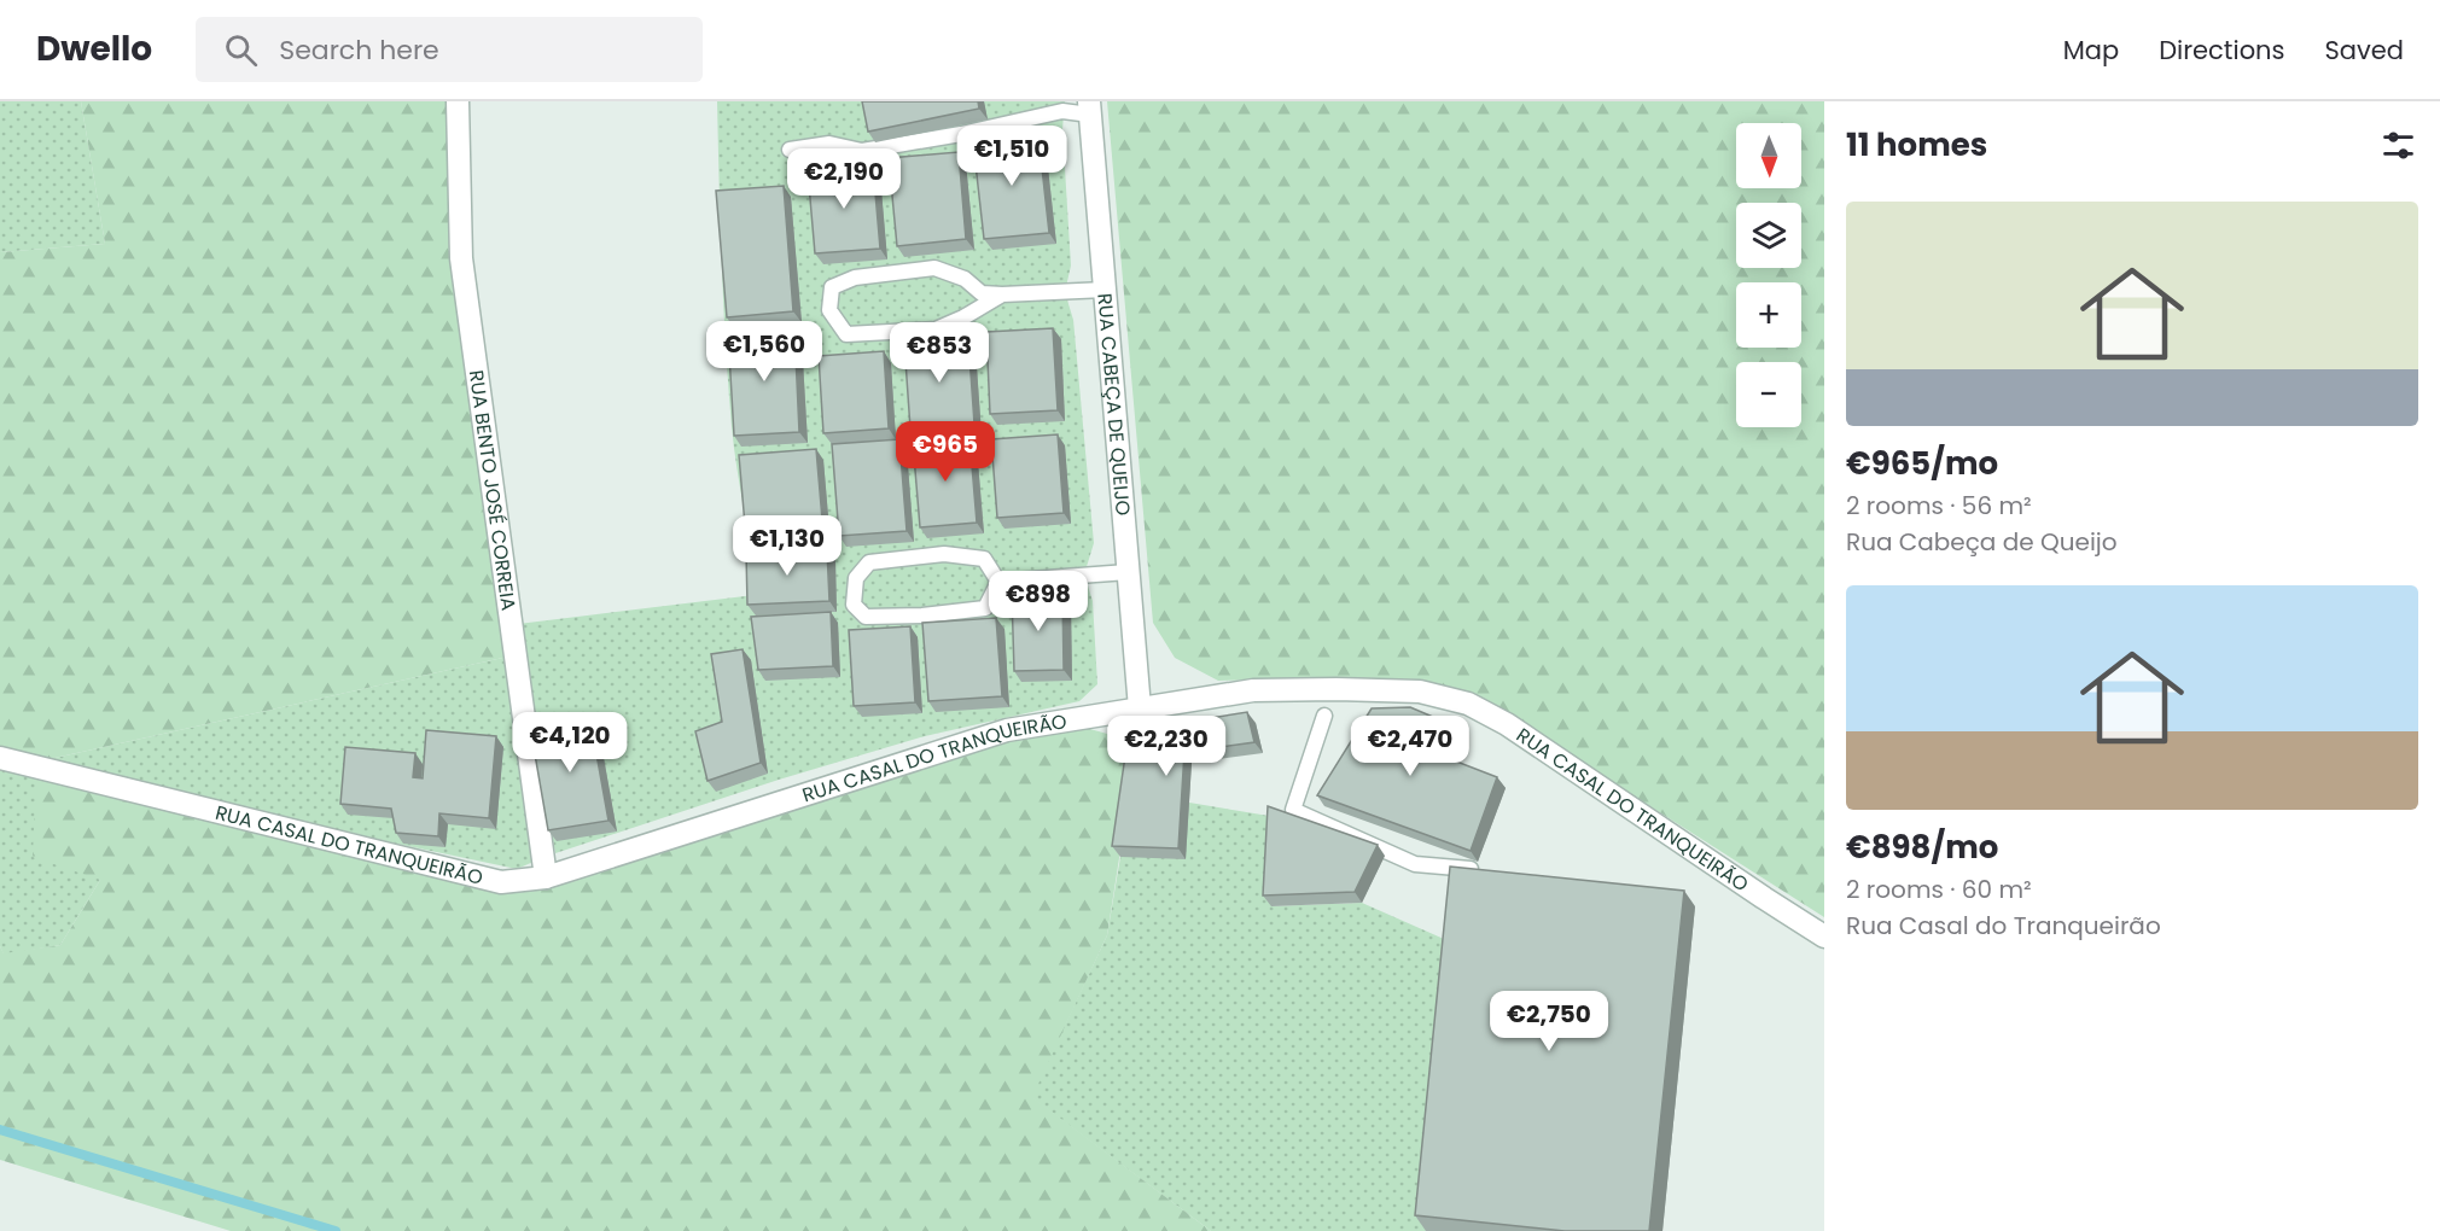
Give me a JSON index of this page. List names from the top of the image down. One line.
{"streets":{"street":["RUA CABEÇA DE QUEIJO","RUA BENTO JOSÉ CORREIA","RUA CASAL DO TRANQUEIRÃO"]},"crossings":[["RUA CABEÇA DE QUEIJO","RUA CASAL DO TRANQUEIRÃO"],["RUA BENTO JOSÉ CORREIA","RUA CASAL DO TRANQUEIRÃO"]],"north":"bottom","page":{"header":"Dwello","search":"Search here","nav":["Map","Directions","Saved"],"heading":"11 homes","map_buttons":["+","−"],"price":["€1,510","€2,190","€1,560","€853","€965","€1,130","€898","€4,120","€2,230","€2,470","€2,750"],"list":[{"name":"€965/mo","note":"2 rooms · 56 m² · Rua Cabeça de Queijo"},{"name":"€898/mo","note":"2 rooms · 60 m² · Rua Casal do Tranqueirão"}]}}
